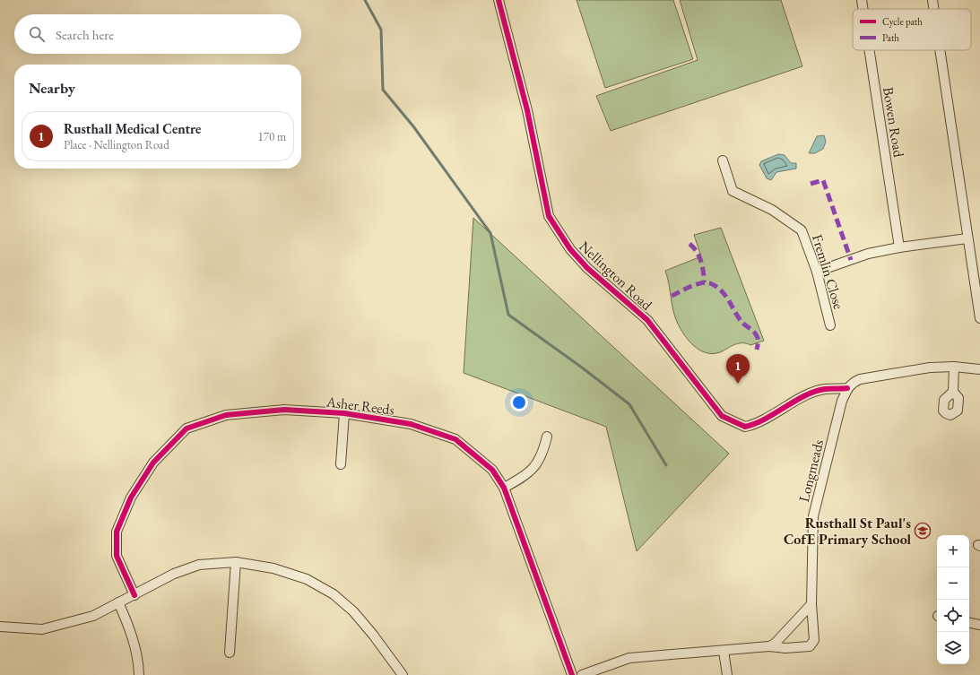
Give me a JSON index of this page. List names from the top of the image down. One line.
{"streets":{"street":["Bowen Road","Fremlin Close","Nellington Road","Asher Reeds","Longmeads"]},"crossings":[["Nellington Road","Longmeads"]],"places":{"school or university":["Rusthall St Paul's CofE Primary School"]},"legend":["Cycle path","Path"],"page":{"search":"Search here","heading":"Nearby","list":[{"mark":"1","name":"Rusthall Medical Centre","note":"Place · Nellington Road","value":"170 m"}],"pins":"1","map_buttons":["+","−"]}}
